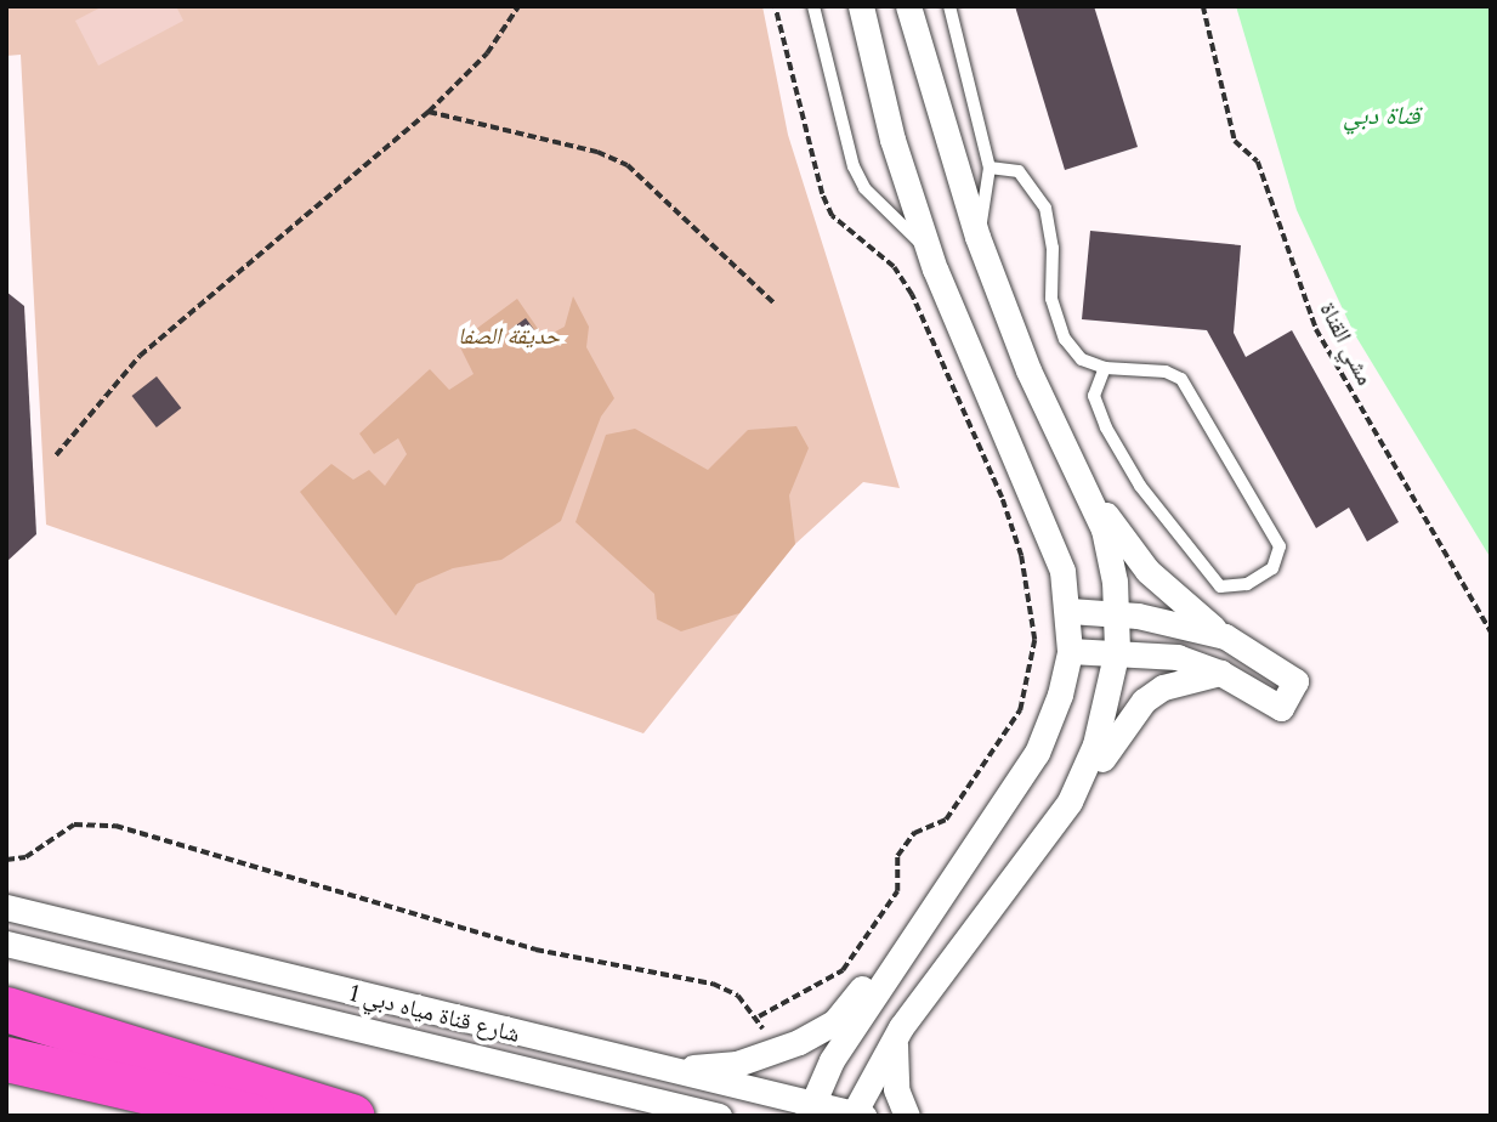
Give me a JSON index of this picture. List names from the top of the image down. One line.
{"streets":{"street":["شارع قناة مياه دبي 1"],"path":["مشي القناة"]},"water":["قناة دبي"],"parks":["حديقة الصفا"]}
